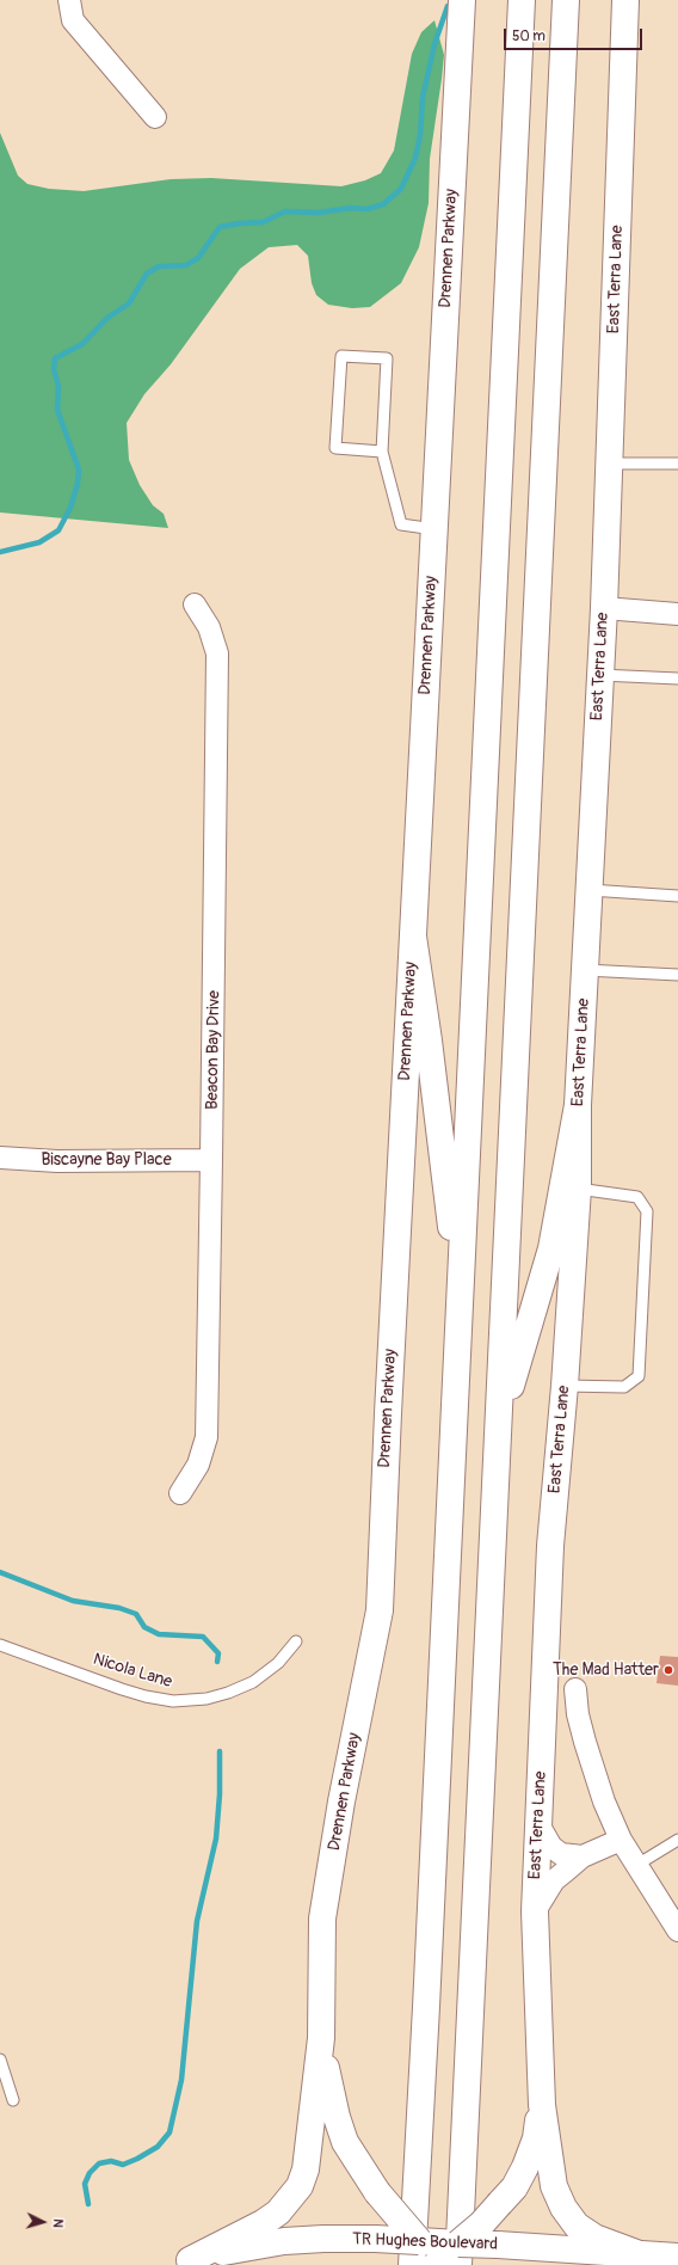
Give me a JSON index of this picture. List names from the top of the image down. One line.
{"streets":{"main road":["Drennen Parkway","East Terra Lane","TR Hughes Boulevard"],"street":["Beacon Bay Drive","Biscayne Bay Place"],"lane":["Nicola Lane"]},"crossings":[["Beacon Bay Drive","Biscayne Bay Place"]],"places":["The Mad Hatter"],"scale_bar":"50 m","north":"right"}
